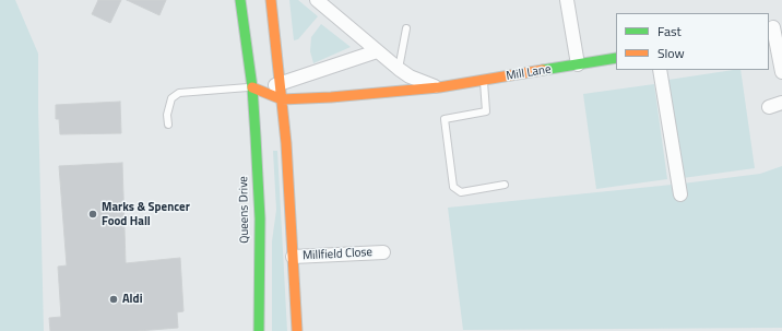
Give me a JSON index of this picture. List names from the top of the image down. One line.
{"streets":{"main road":["Mill Lane","Queens Drive"],"street":["Millfield Close"]},"places":["Marks & Spencer Food Hall","Aldi"],"legend":["Fast","Slow"]}
